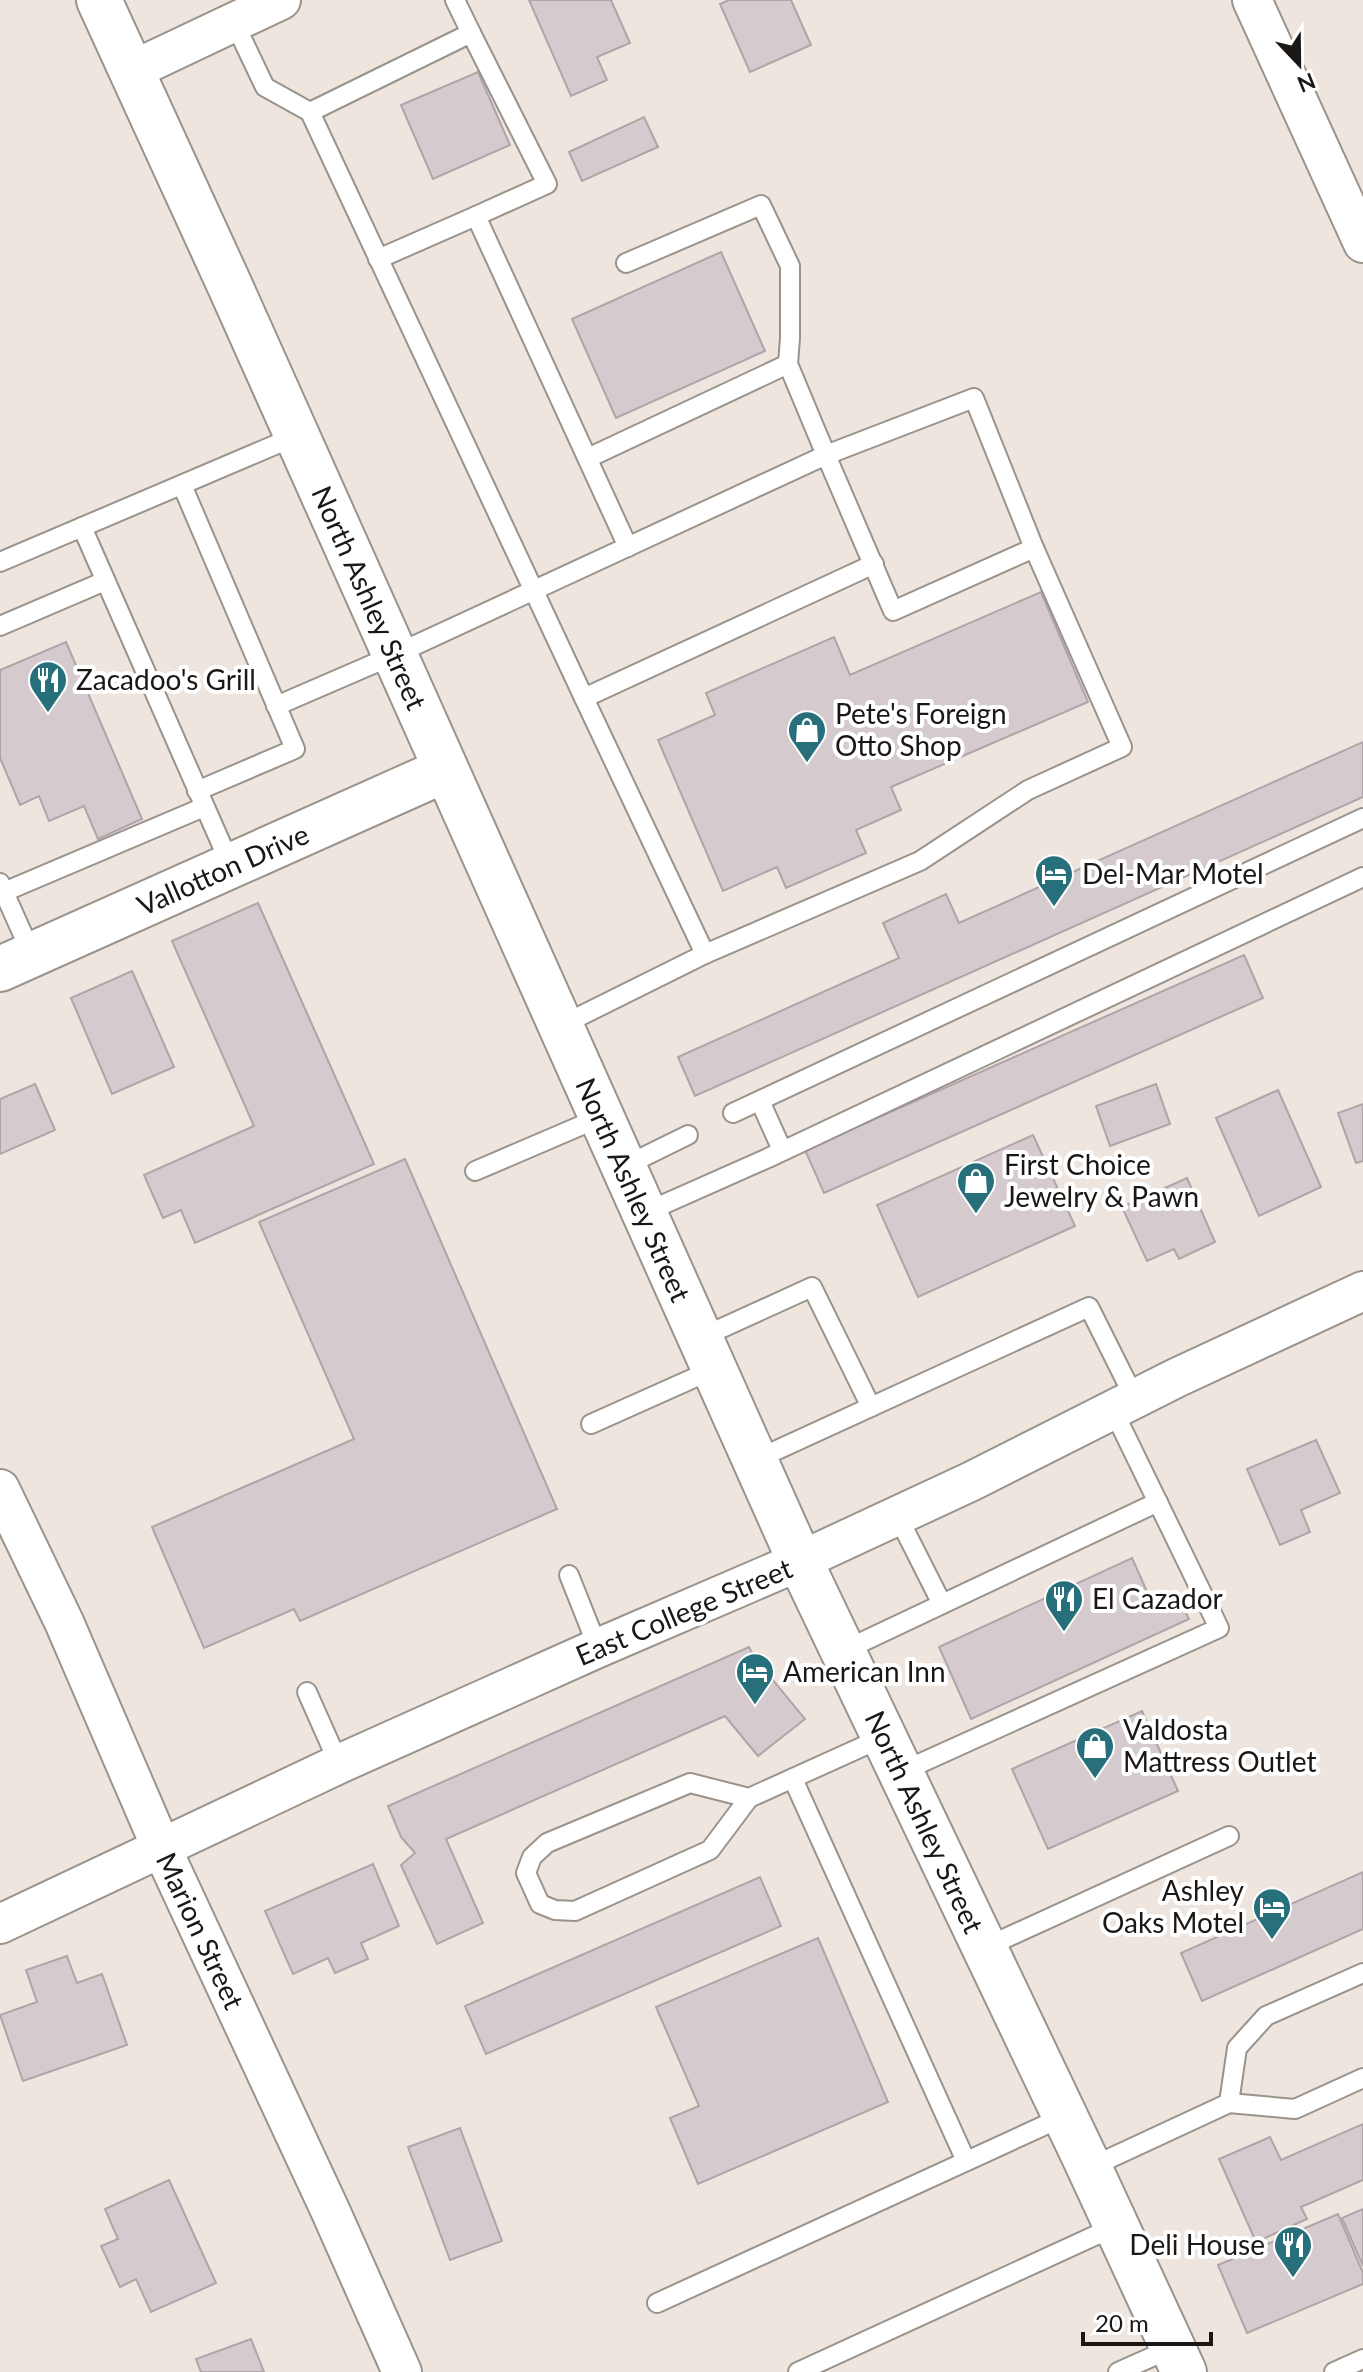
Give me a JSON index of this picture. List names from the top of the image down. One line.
{"streets":{"main road":["North Ashley Street","Vallotton Drive"],"street":["East College Street","Marion Street"]},"crossings":[["North Ashley Street","Vallotton Drive"],["North Ashley Street","East College Street"],["East College Street","Marion Street"]],"places":{"restaurant":["Zacadoo's Grill","El Cazador","Deli House"],"shop":["Pete's Foreign Otto Shop","First Choice Jewelry & Pawn","Valdosta Mattress Outlet"],"hotel":["Del-Mar Motel","American Inn","Ashley Oaks Motel"]},"scale_bar":"20 m","north":"bottom"}
